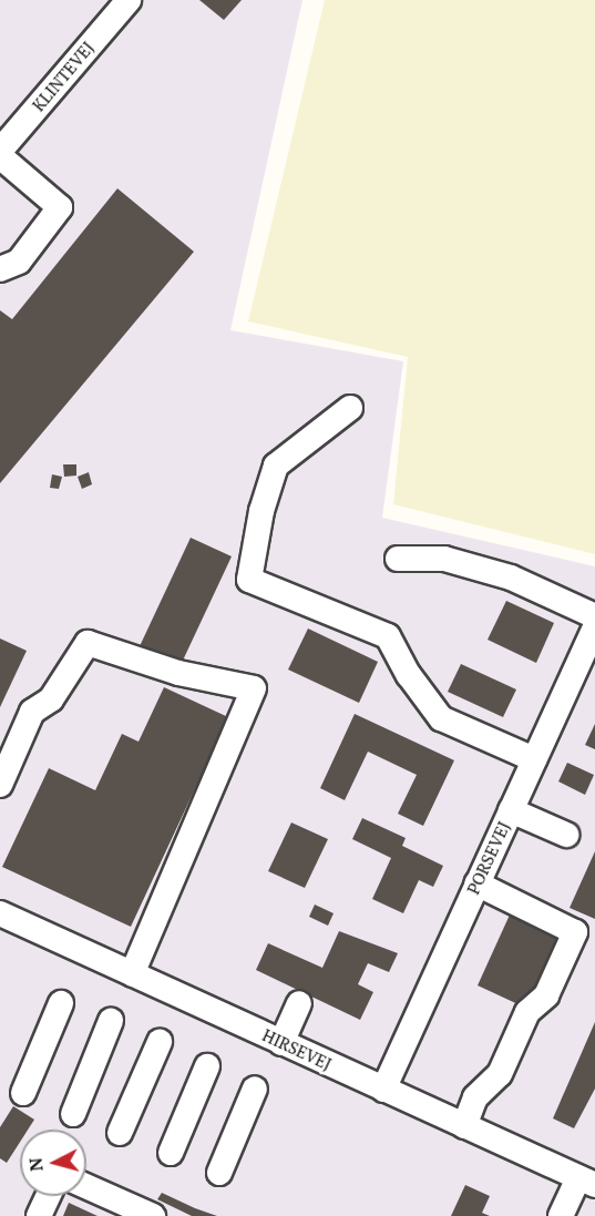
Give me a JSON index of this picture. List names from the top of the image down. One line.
{"streets":{"street":["KLINTEVEJ","PORSEVEJ","HIRSEVEJ"]},"crossings":[["PORSEVEJ","HIRSEVEJ"]],"north":"left"}
